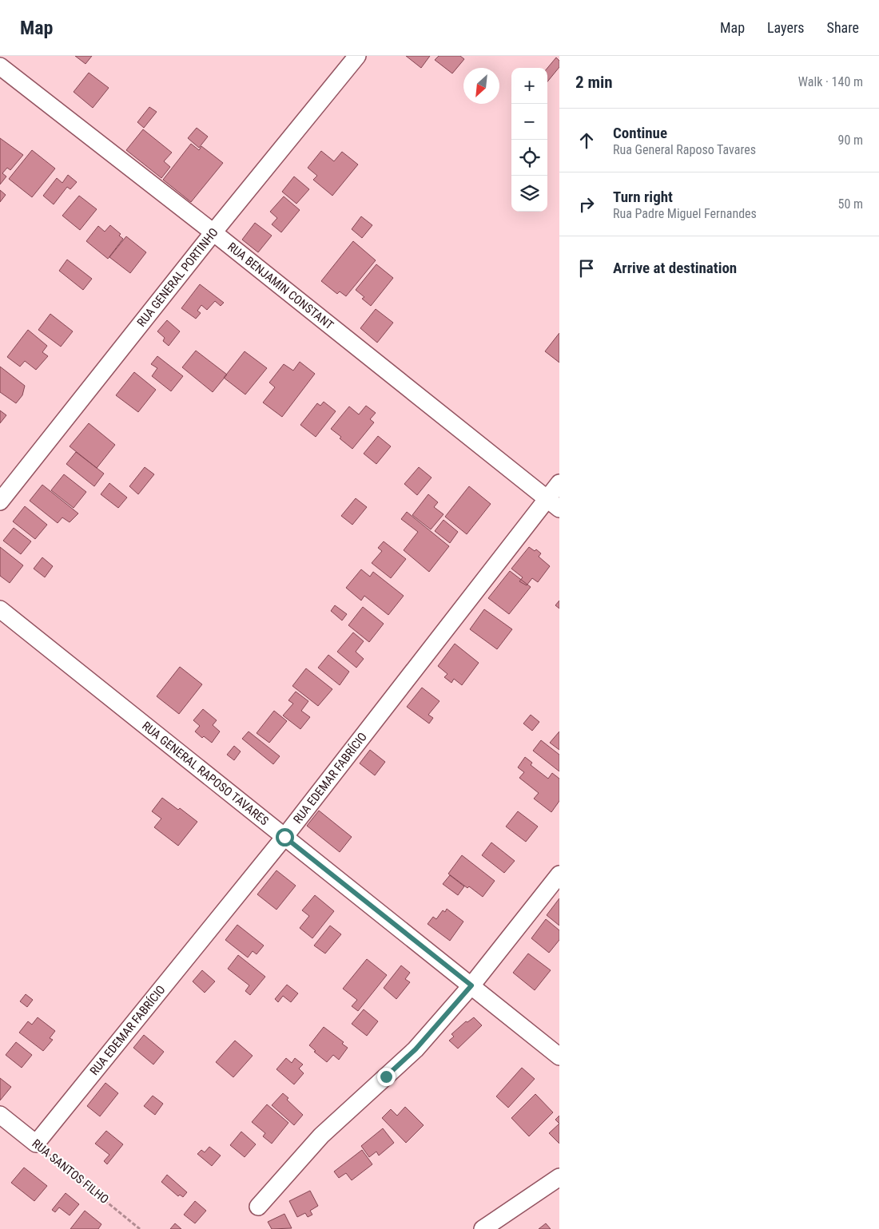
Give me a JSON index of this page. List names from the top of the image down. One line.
{"streets":{"street":["RUA GENERAL PORTINHO","RUA BENJAMIN CONSTANT","RUA GENERAL RAPOSO TAVARES","RUA EDEMAR FABRÍCIO","RUA SANTOS FILHO"]},"crossings":[["RUA GENERAL PORTINHO","RUA BENJAMIN CONSTANT"],["RUA BENJAMIN CONSTANT","RUA EDEMAR FABRÍCIO"],["RUA GENERAL RAPOSO TAVARES","RUA EDEMAR FABRÍCIO"],["RUA EDEMAR FABRÍCIO","RUA SANTOS FILHO"]],"north":"bottom left","page":{"header":"Map","nav":["Map","Layers","Share"],"heading":["2 min","Walk · 140 m"],"map_buttons":["+","−"],"list":[["Continue","Rua General Raposo Tavares","90 m"],["Turn right","Rua Padre Miguel Fernandes","50 m"],"Arrive at destination"]}}
